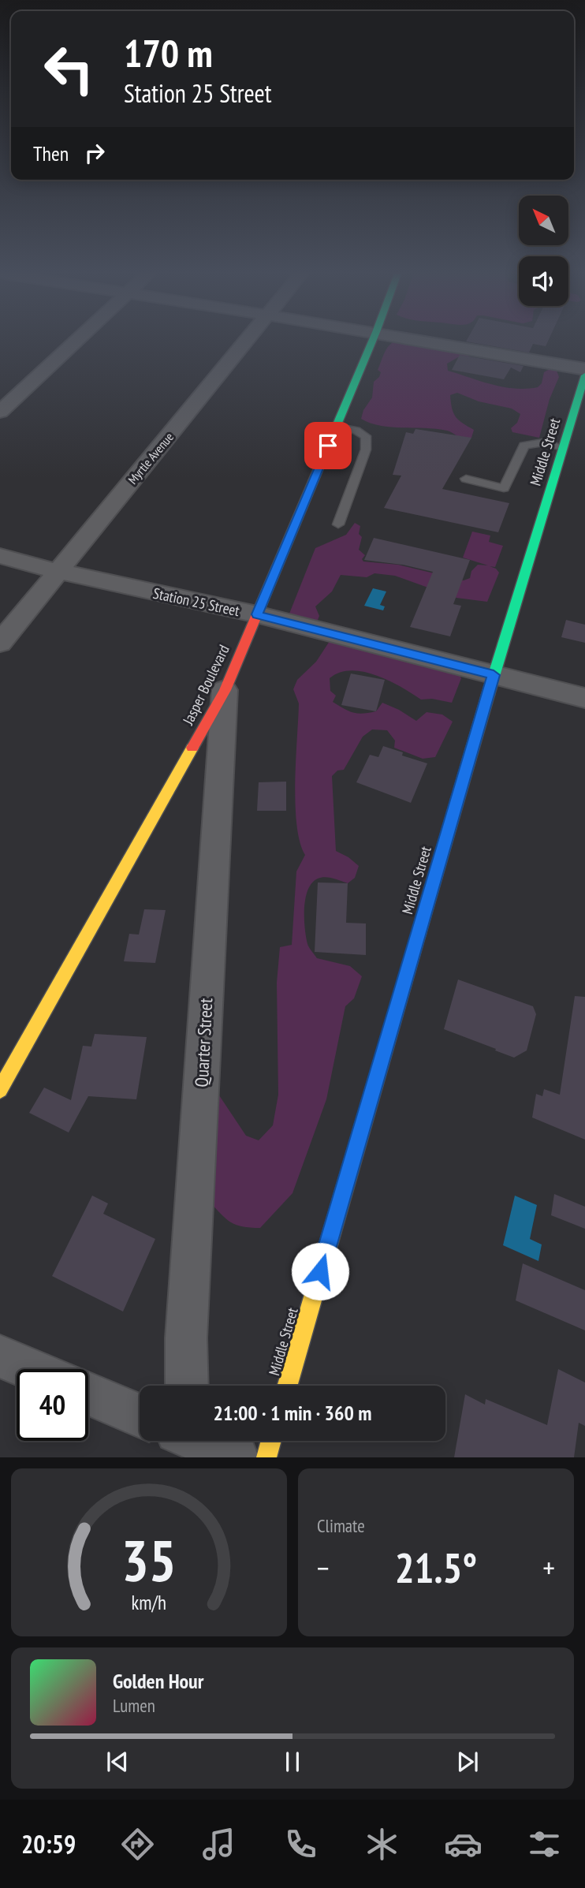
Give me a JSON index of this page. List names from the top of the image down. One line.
{"streets":{"main road":["Middle Street","Jasper Boulevard"],"street":["Myrtle Avenue","Station 25 Street","Quarter Street"]},"crossings":[["Middle Street","Station 25 Street"],["Myrtle Avenue","Station 25 Street"],["Station 25 Street","Jasper Boulevard"],["Jasper Boulevard","Quarter Street"]],"north":"top left","page":{"turn":["170 m","Station 25 Street"],"then":"Then","limit":"40","trip":"21:00 · 1 min · 360 m","tile":"Climate","heat":["−","21.5°","+"],"song":["Golden Hour","Lumen"],"tabs":"20:59","gauge":["35","km/h"]}}
